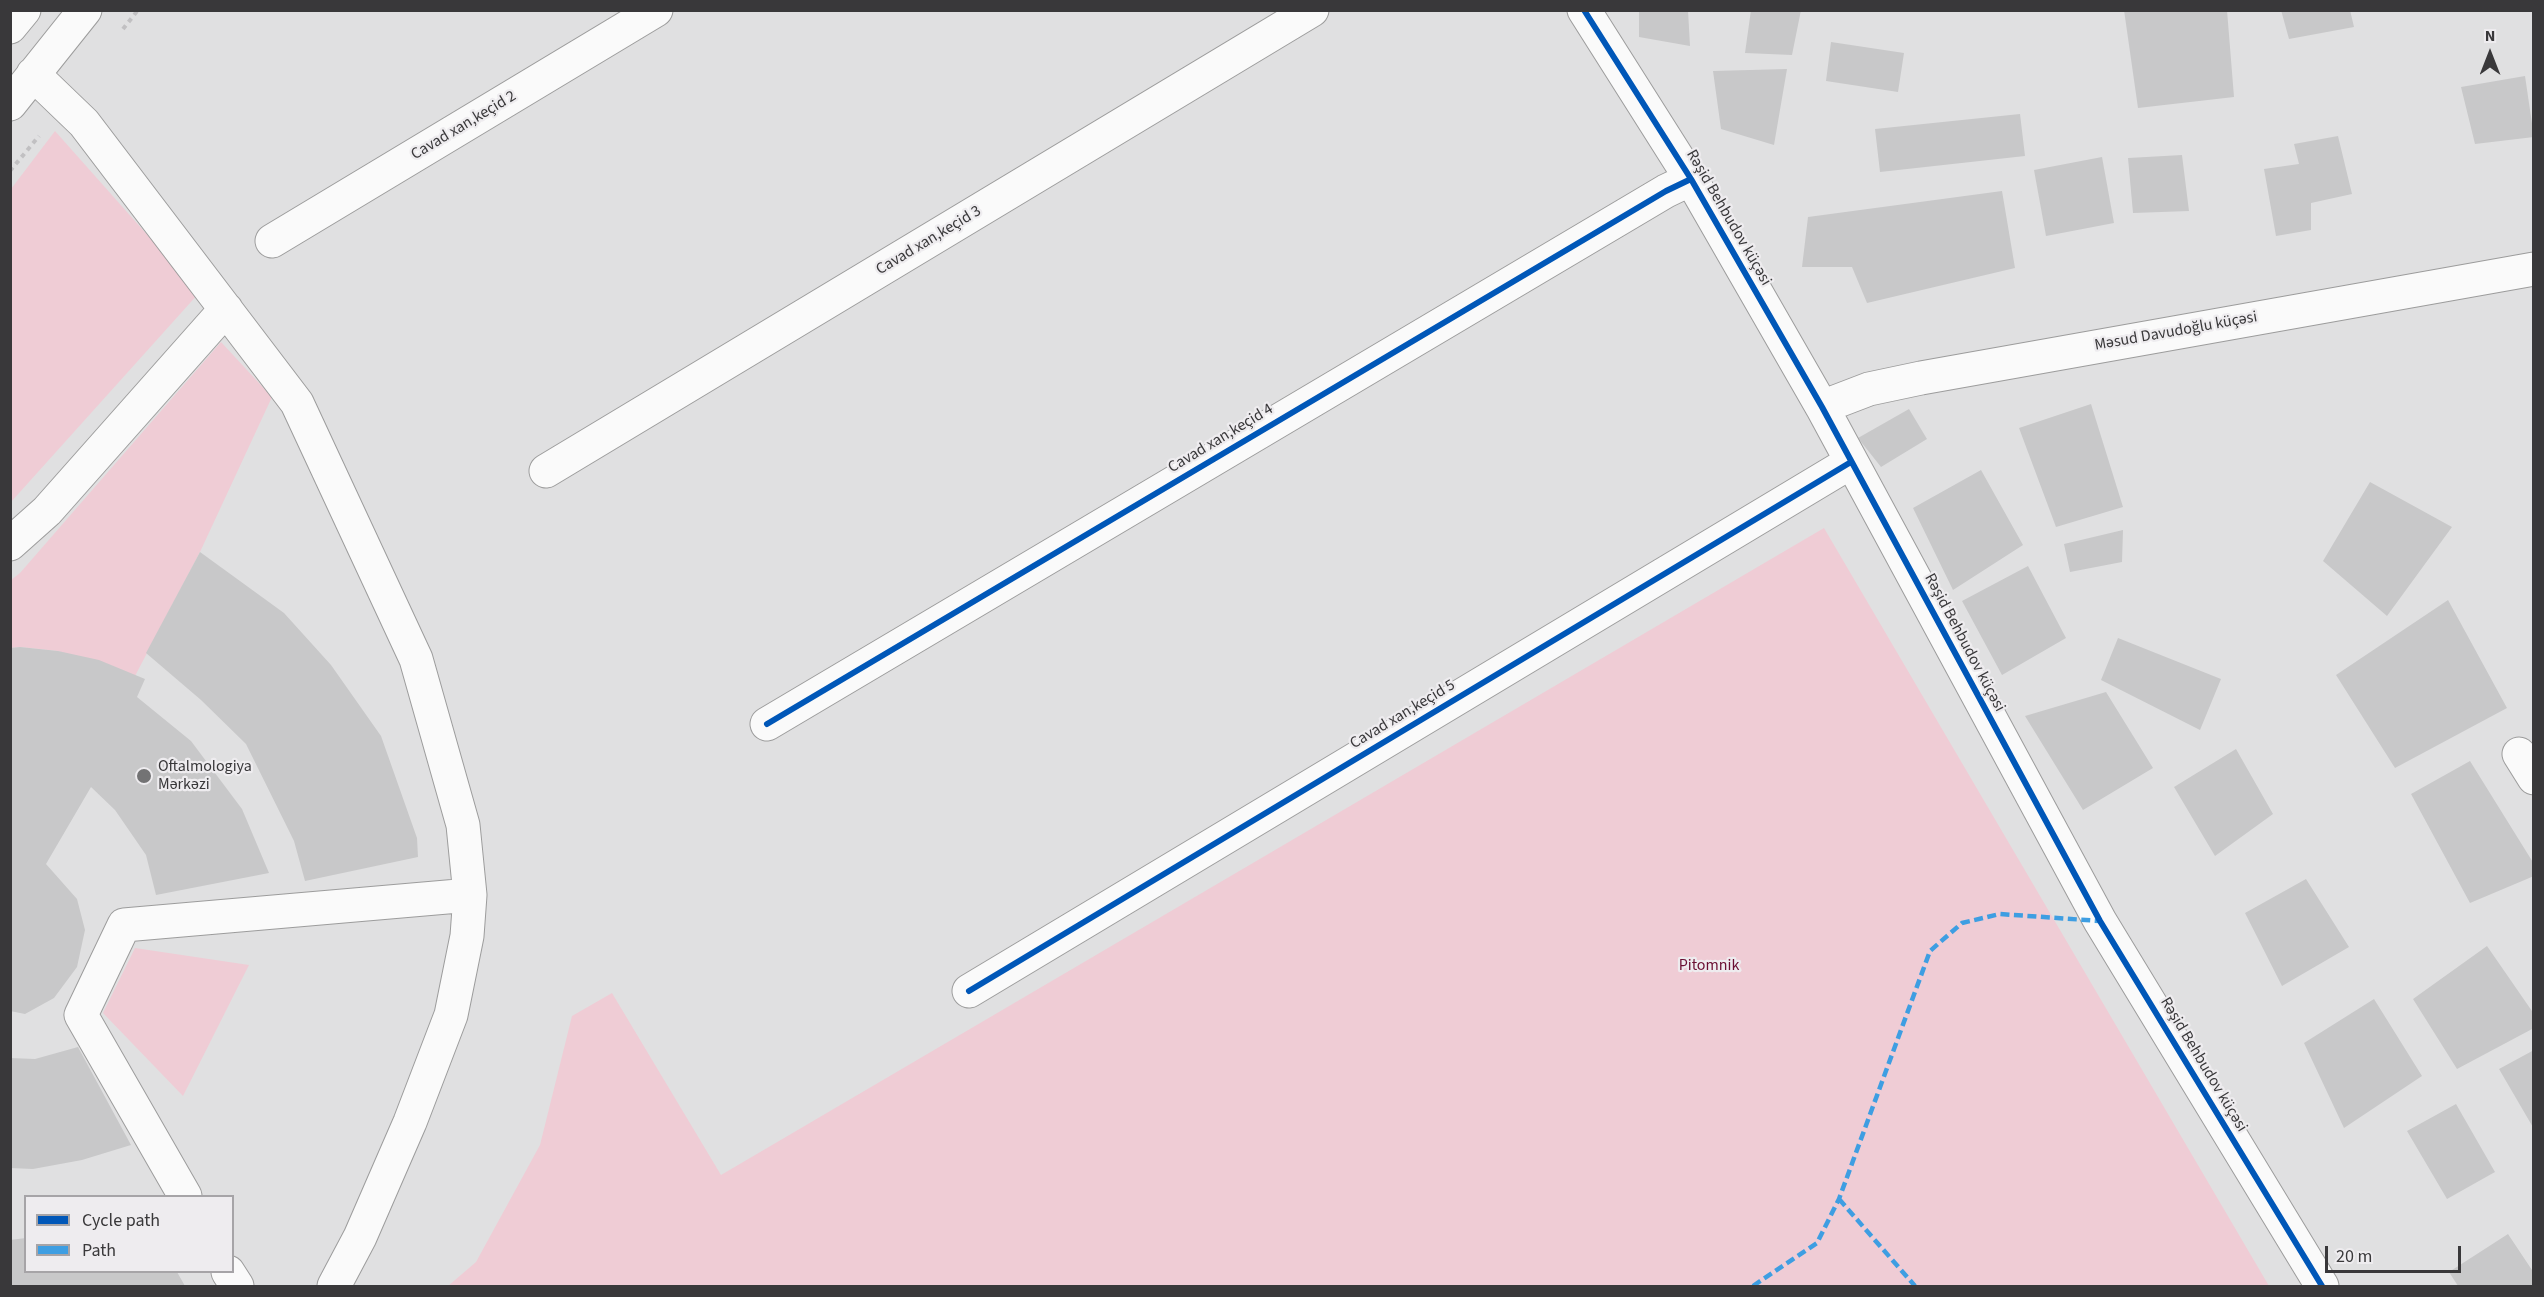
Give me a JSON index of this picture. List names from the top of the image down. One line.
{"streets":{"street":["Cavad xan,keçid 2","Rəşid Behbudov küçəsi","Cavad xan,keçid 3","Məsud Davudoğlu küçəsi","Cavad xan,keçid 4","Cavad xan,keçid 5"]},"crossings":[["Rəşid Behbudov küçəsi","Məsud Davudoğlu küçəsi"],["Rəşid Behbudov küçəsi","Cavad xan,keçid 4"],["Rəşid Behbudov küçəsi","Cavad xan,keçid 5"]],"parks":["Pitomnik"],"places":["Oftalmologiya Mərkəzi"],"legend":["Cycle path","Path"],"scale_bar":"20 m","north":"top"}
